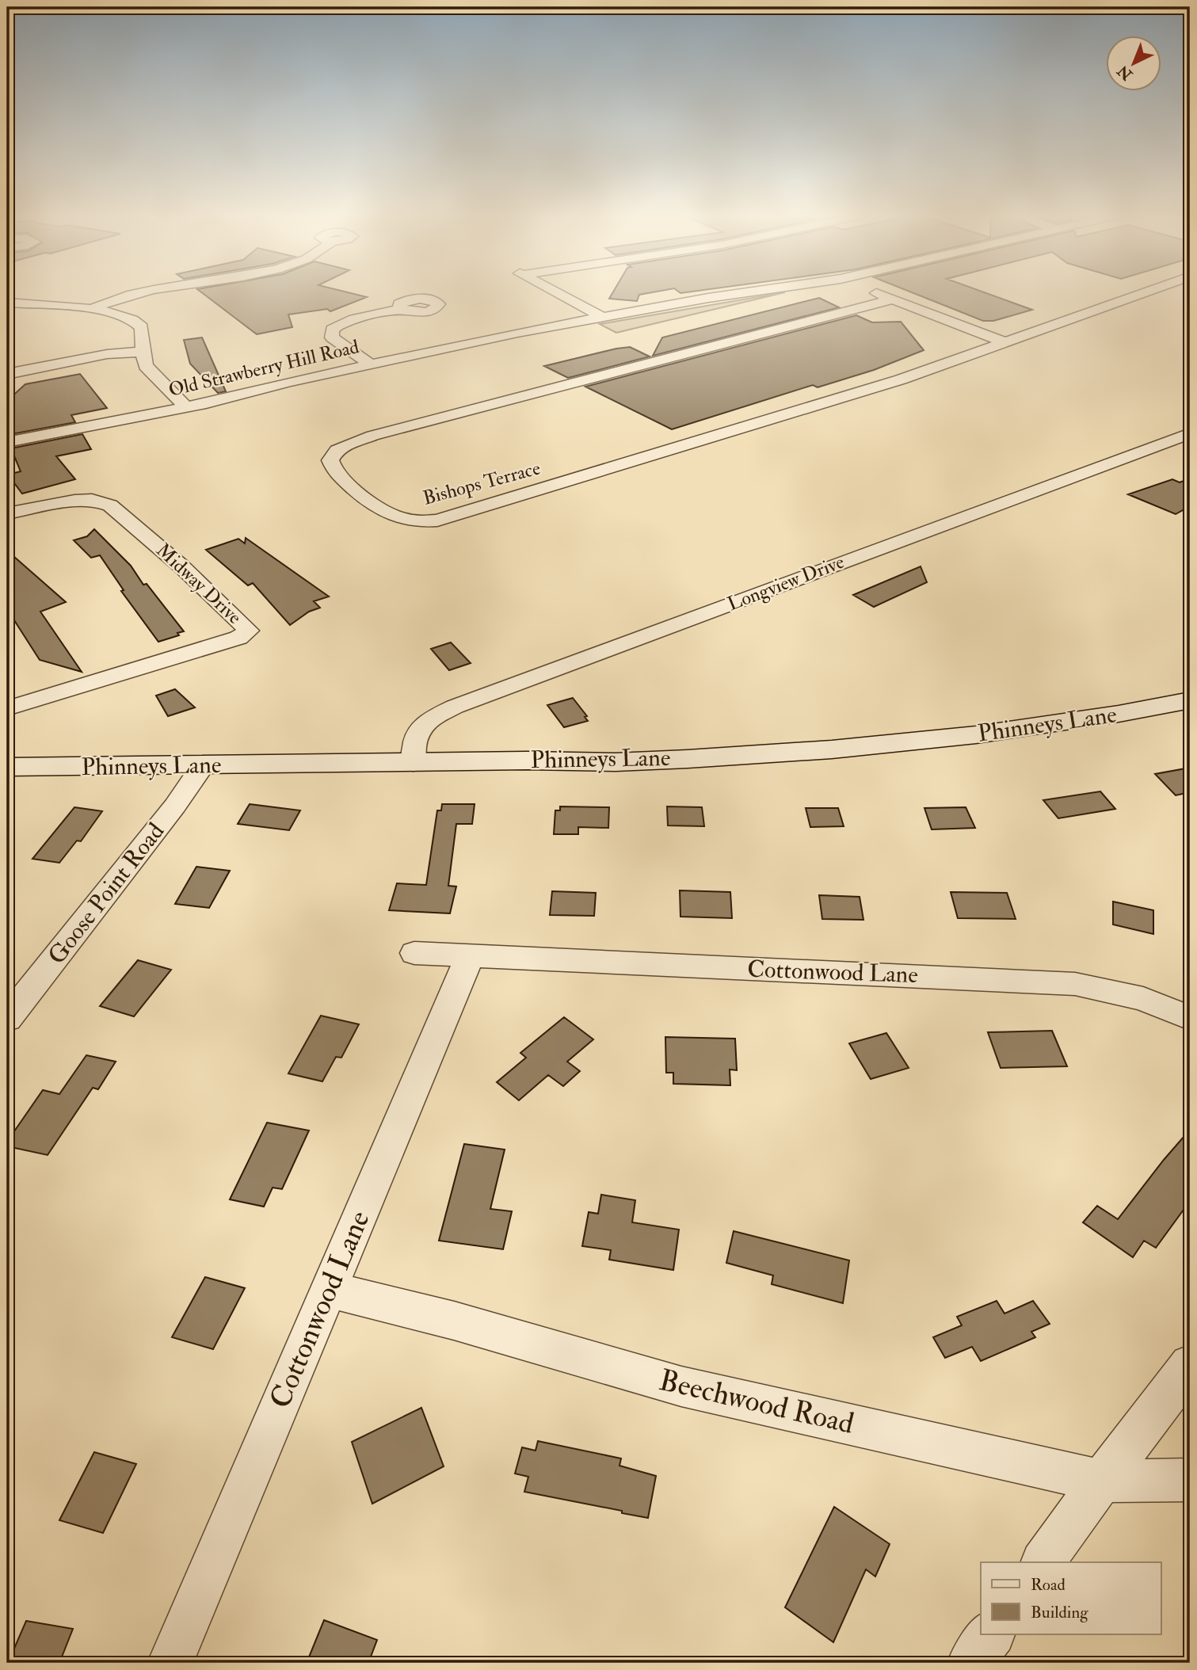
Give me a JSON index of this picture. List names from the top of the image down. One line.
{"streets":{"main road":["Phinneys Lane"],"street":["Old Strawberry Hill Road","Bishops Terrace","Longview Drive","Midway Drive","Goose Point Road","Cottonwood Lane","Beechwood Road"]},"crossings":[["Longview Drive","Phinneys Lane"],["Phinneys Lane","Goose Point Road"],["Cottonwood Lane","Beechwood Road"]],"legend":["Road","Building"],"north":"bottom left"}
